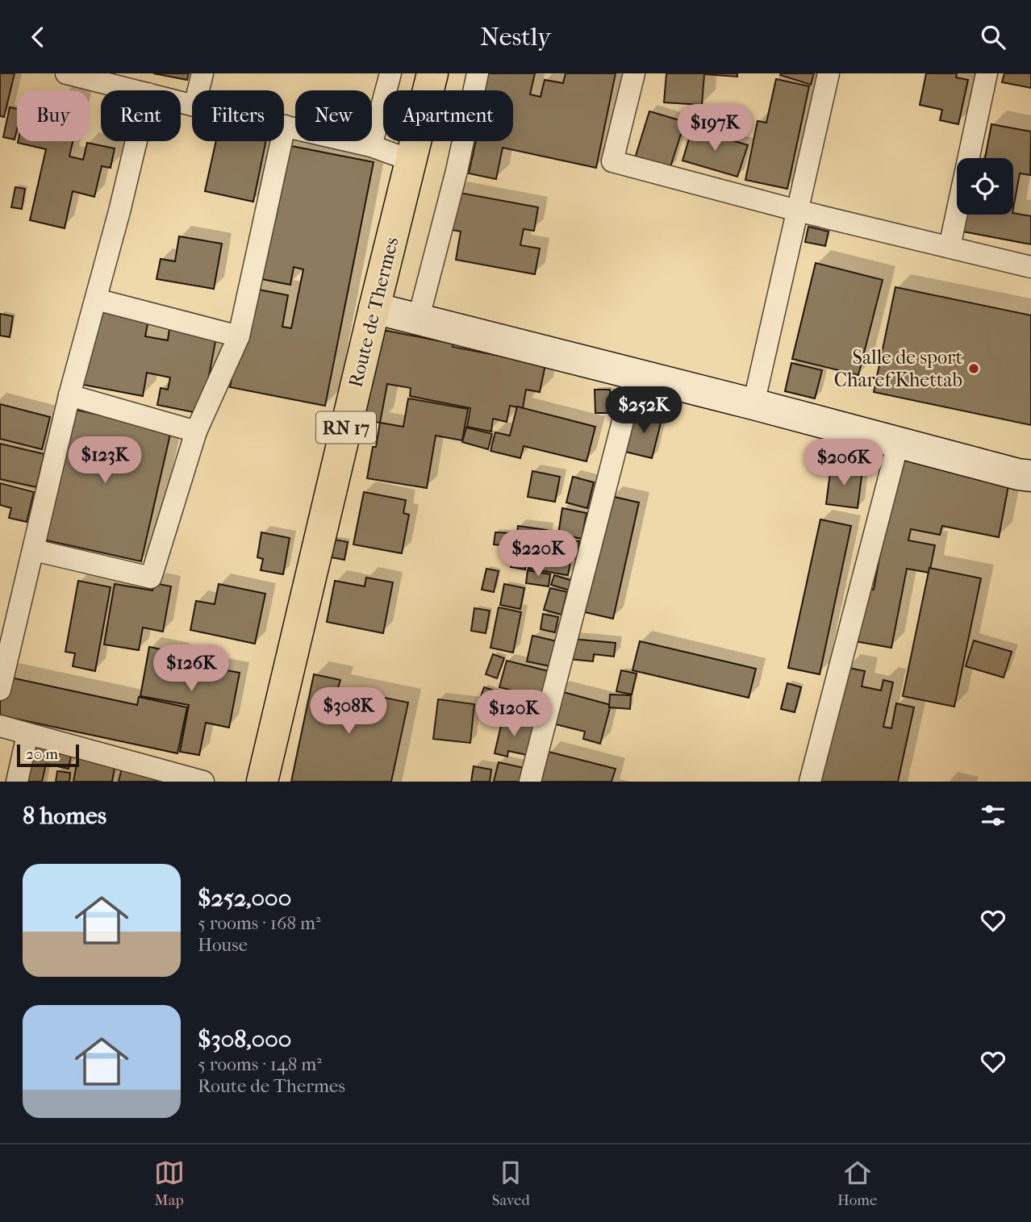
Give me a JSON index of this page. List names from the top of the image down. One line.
{"streets":{"main road":["Route de Thermes","RN 17"]},"places":["Salle de sport Charef Khettab"],"scale_bar":"20 m","page":{"header":"Nestly","chip":["Buy","Rent","Filters","New","Apartment"],"price":["$197K","$252K","$123K","$206K","$220K","$126K","$308K","$120K"],"scale":"20 m","heading":"8 homes","list":[{"name":"$252,000","note":"5 rooms · 168 m² · House"},{"name":"$308,000","note":"5 rooms · 148 m² · Route de Thermes"}],"tabs":["Map","Saved","Home"]}}
